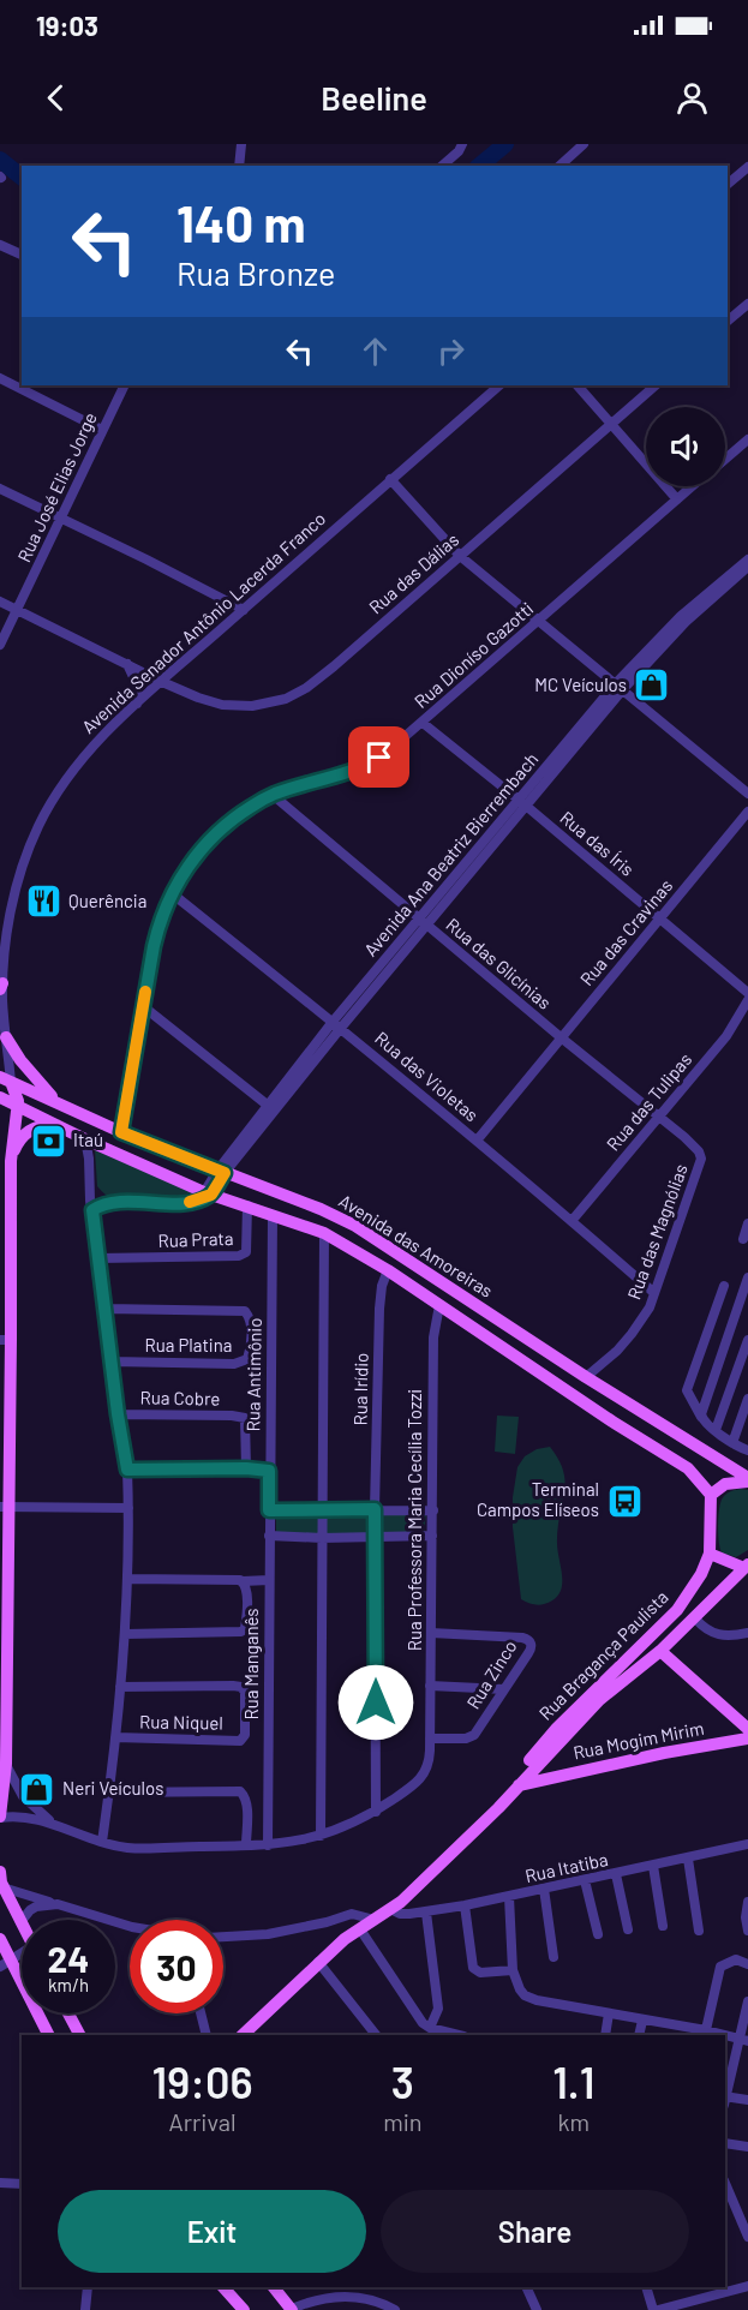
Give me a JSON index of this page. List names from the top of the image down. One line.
{"streets":{"main road":["Avenida das Amoreiras","Rua Bragança Paulista","Rua Mogim Mirim"],"street":["Rua José Elias Jorge","Rua das Dálias","Avenida Senador Antônio Lacerda Franco","Rua Dioníso Gazotti","Rua das Íris","Avenida Ana Beatriz Bierrembach","Rua das Cravinas","Rua das Glicínias","Rua das Violetas","Rua das Tulipas","Rua das Magnólias","Rua Prata","Rua Platina","Rua Antimônio","Rua Irídio","Rua Cobre","Rua Professora Maria Cecília Tozzi","Rua Manganês","Rua Zinco","Rua Niquel","Rua Itatiba"]},"crossings":[["Rua José Elias Jorge","Rua das Dálias"],["Rua das Dálias","Avenida Senador Antônio Lacerda Franco"],["Avenida Senador Antônio Lacerda Franco","Avenida das Amoreiras"],["Rua Dioníso Gazotti","Rua das Íris"],["Rua Dioníso Gazotti","Rua das Glicínias"],["Rua Dioníso Gazotti","Rua das Violetas"],["Rua Dioníso Gazotti","Avenida das Amoreiras"],["Rua das Íris","Avenida Ana Beatriz Bierrembach"],["Rua das Íris","Rua das Cravinas"],["Avenida Ana Beatriz Bierrembach","Rua das Glicínias"],["Avenida Ana Beatriz Bierrembach","Rua das Violetas"],["Avenida Ana Beatriz Bierrembach","Avenida das Amoreiras"],["Rua das Cravinas","Rua das Glicínias"],["Rua das Cravinas","Rua das Violetas"],["Rua das Glicínias","Rua das Tulipas"],["Rua das Glicínias","Rua das Magnólias"],["Rua das Violetas","Rua das Tulipas"],["Rua das Violetas","Rua das Magnólias"],["Rua das Magnólias","Avenida das Amoreiras"],["Rua Prata","Avenida das Amoreiras"],["Avenida das Amoreiras","Rua Antimônio"],["Avenida das Amoreiras","Rua Irídio"],["Avenida das Amoreiras","Rua Professora Maria Cecília Tozzi"],["Avenida das Amoreiras","Rua Bragança Paulista"],["Rua Antimônio","Rua Manganês"],["Rua Irídio","Rua Professora Maria Cecília Tozzi"],["Rua Professora Maria Cecília Tozzi","Rua Manganês"],["Rua Professora Maria Cecília Tozzi","Rua Zinco"],["Rua Bragança Paulista","Rua Mogim Mirim"],["Rua Bragança Paulista","Rua Itatiba"]],"places":{"shop":["MC Veículos","Neri Veículos"],"restaurant":["Querência"],"bank":["Itaú"],"bus stop":["Terminal Campos Elíseos"]},"page":{"status":"19:03","header":"Beeline","turn":["140 m","Rua Bronze"],"speed":"24 km/h","limit":"30","eta":["19:06","Arrival","3","min","1.1","km"],"buttons":["Exit","Share"]}}
